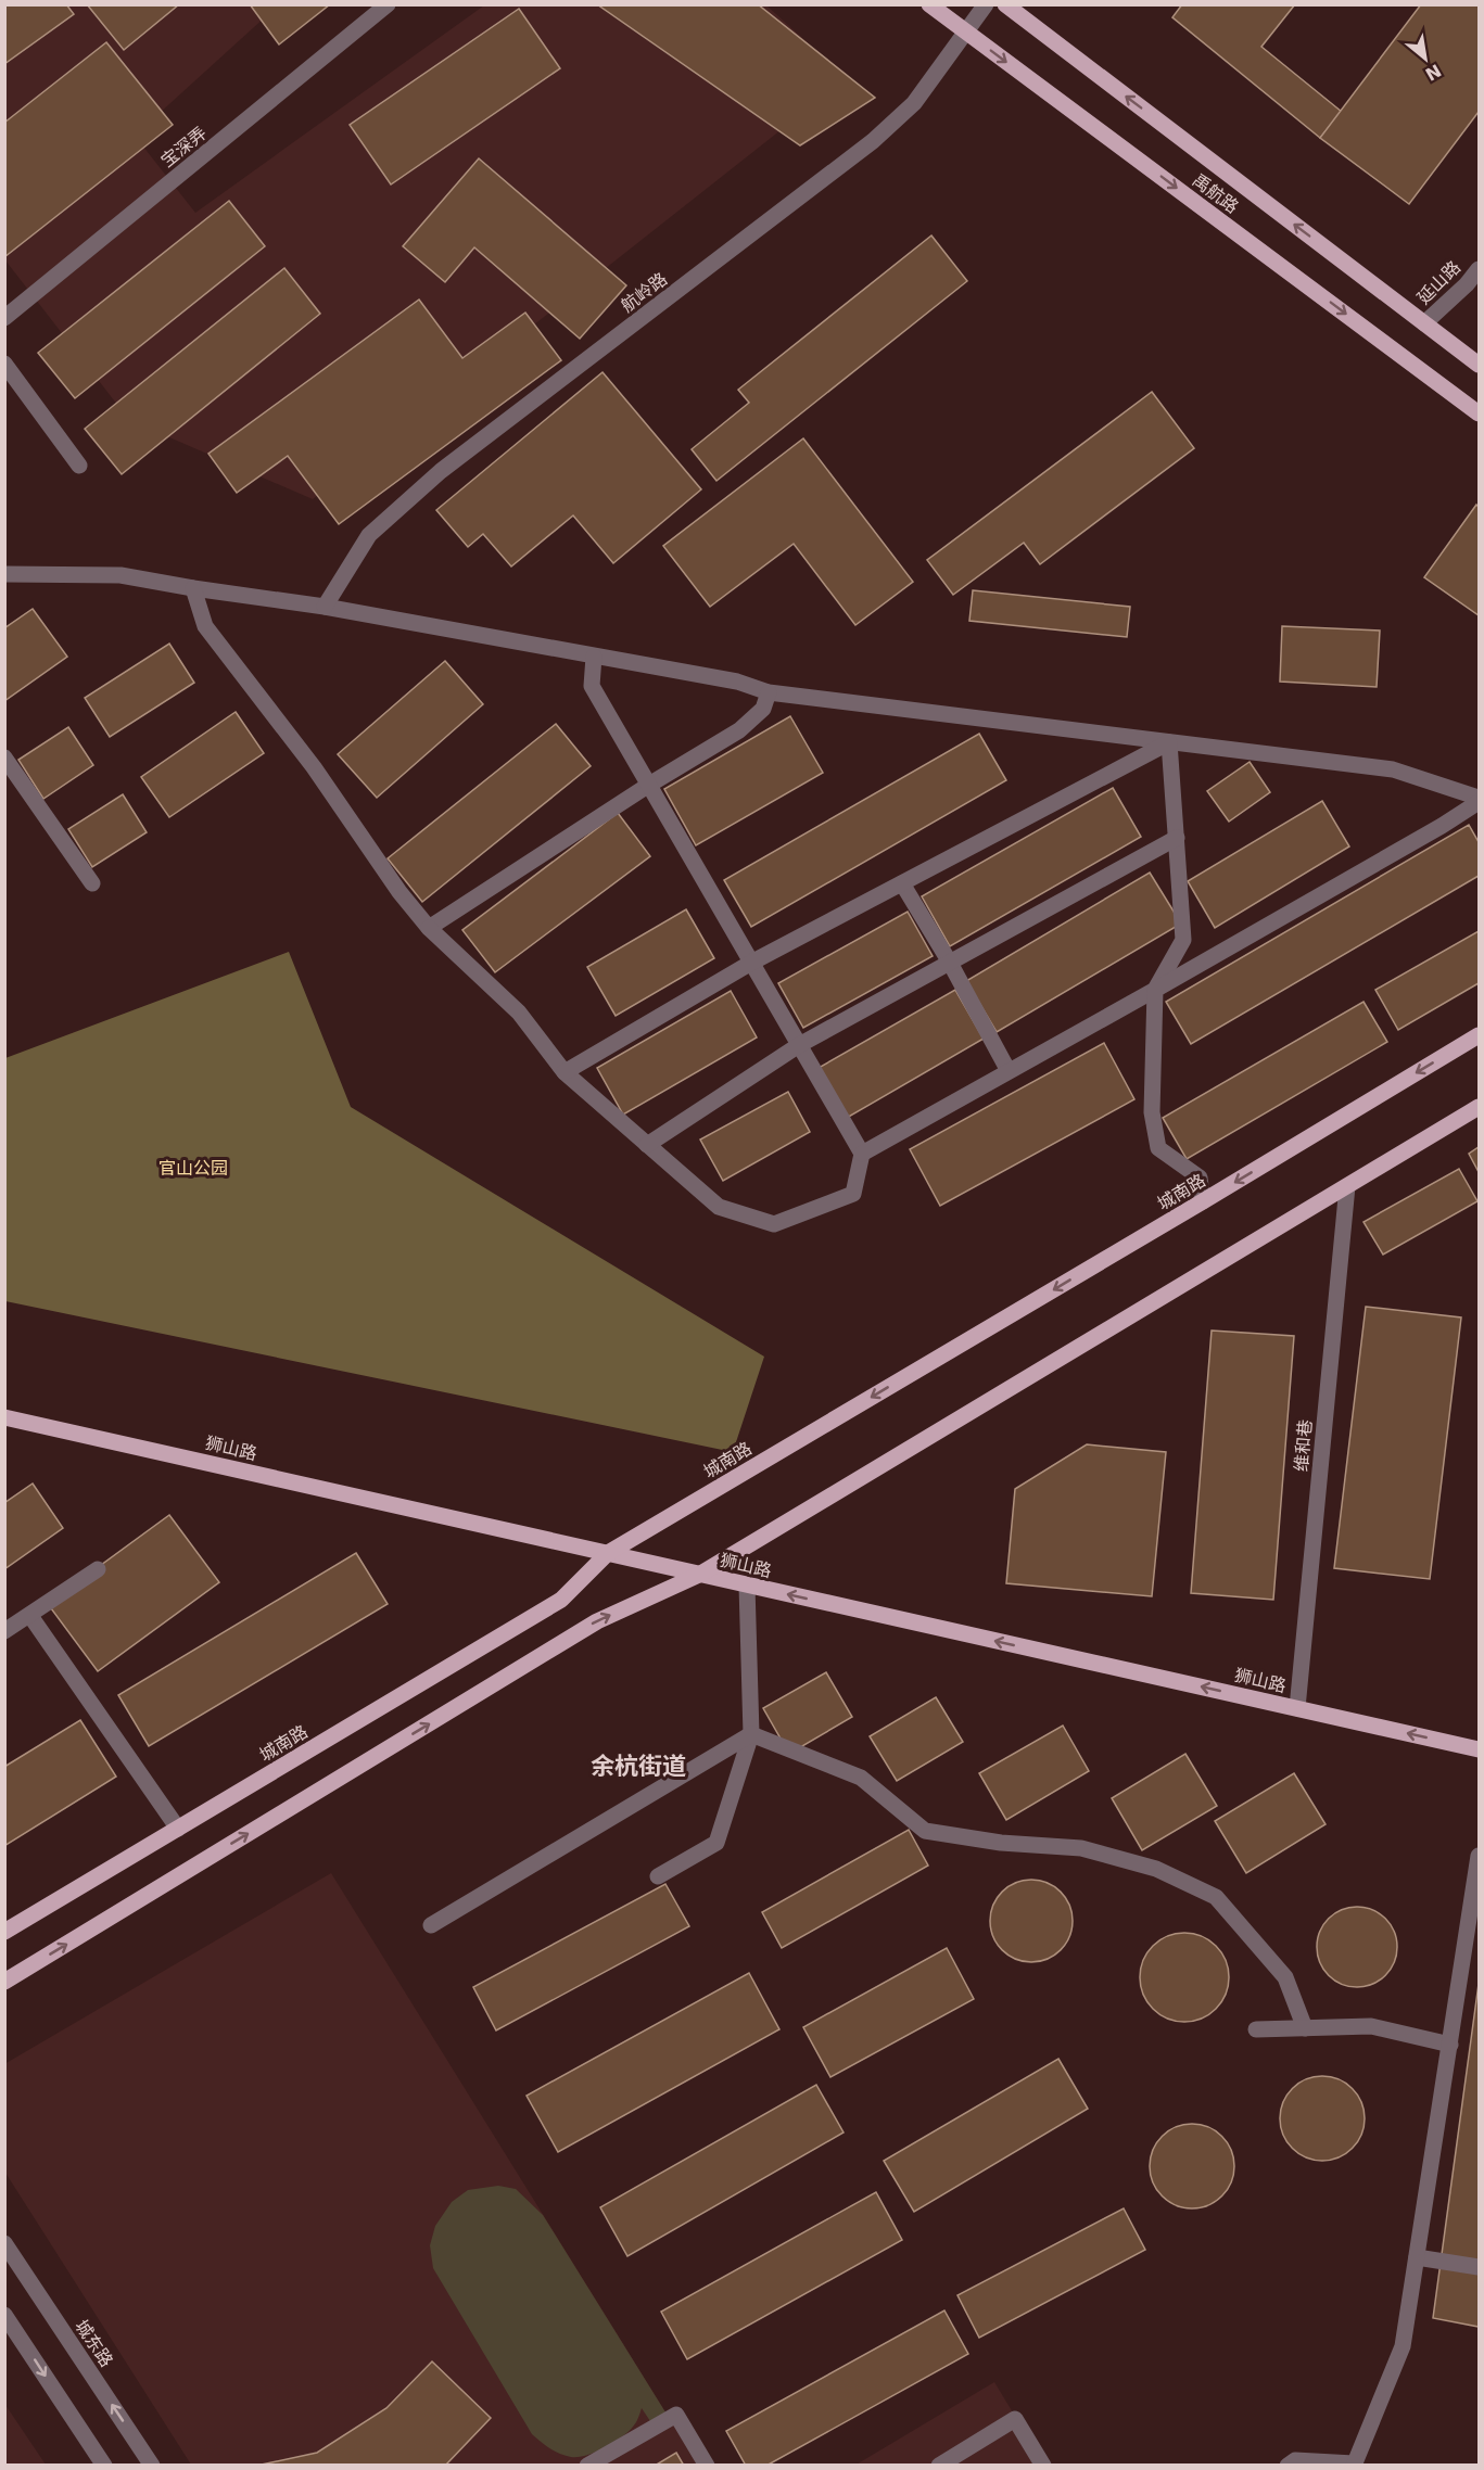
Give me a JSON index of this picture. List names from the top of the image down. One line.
{"streets":{"main road":["禹航路","城南路","狮山路"],"street":["宝深弄","延山路","航岭路","维和巷","城东路"]},"crossings":[["禹航路","延山路"],["禹航路","航岭路"],["城南路","狮山路"],["维和巷","狮山路"]],"one_way":["狮山路"],"districts":["余杭街道"],"parks":["官山公园"],"north":"bottom right"}
